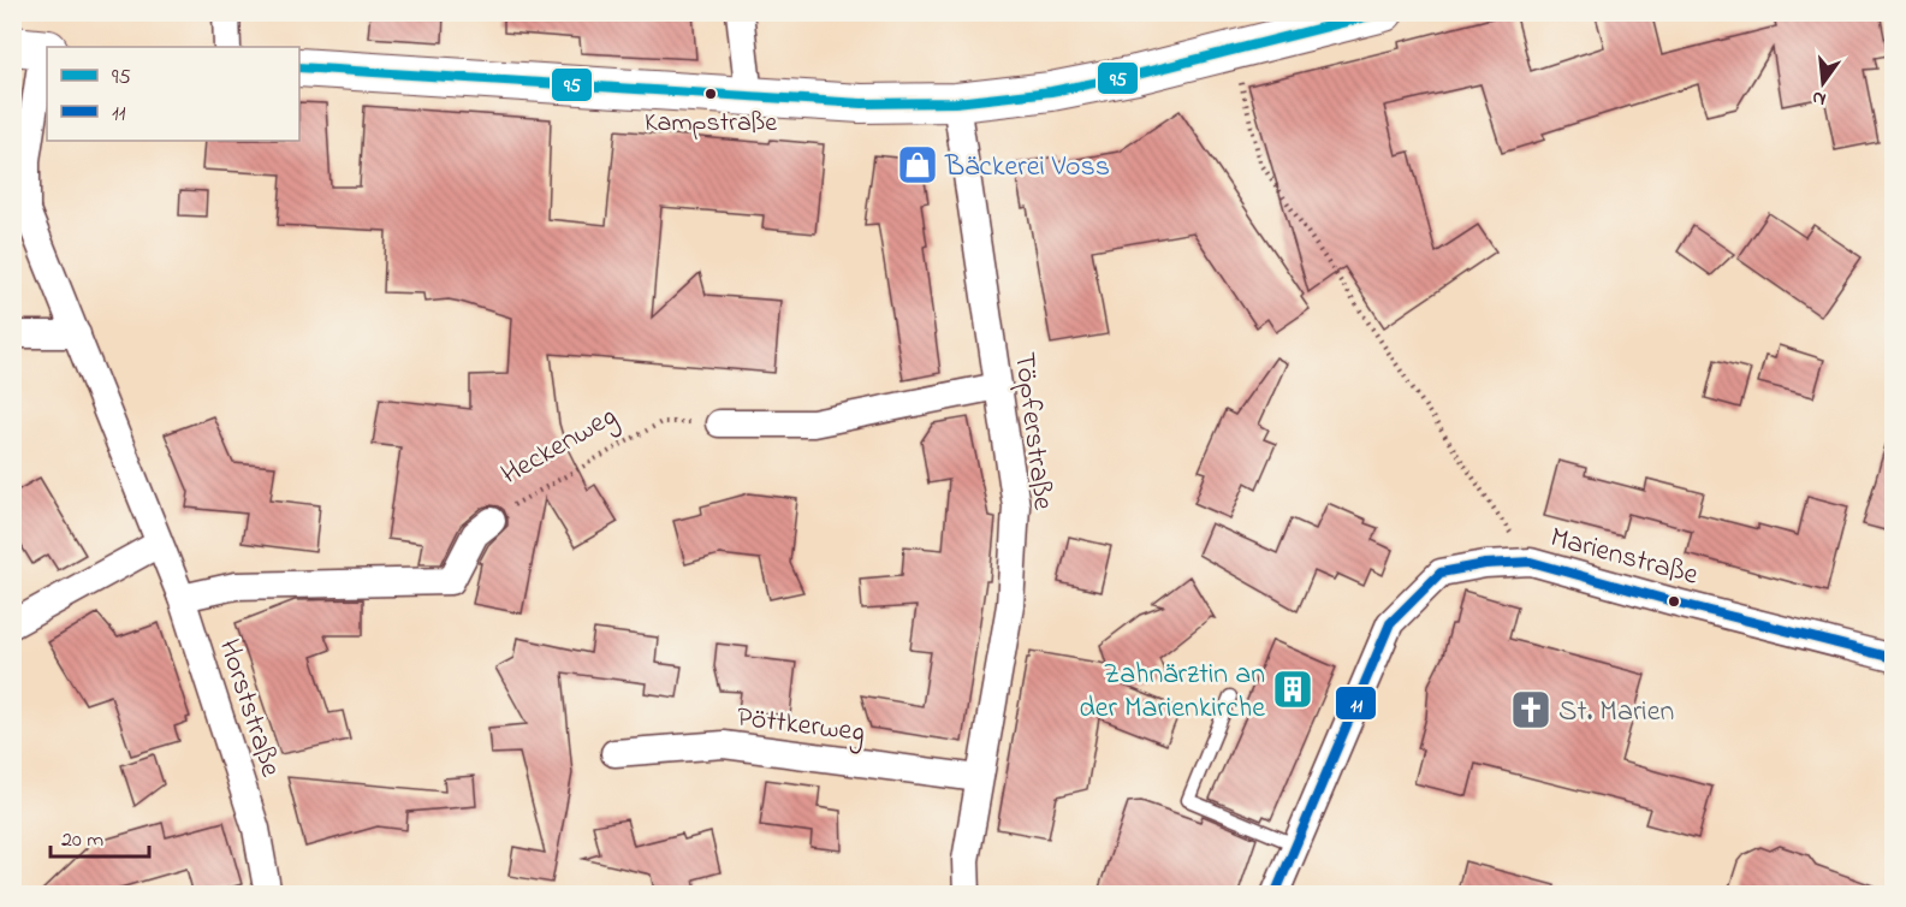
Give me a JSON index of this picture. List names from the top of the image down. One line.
{"streets":{"street":["Töpferstraße","Heckenweg","Marienstraße","Horststraße","Pöttkerweg"]},"crossings":[["Töpferstraße","Pöttkerweg"],["Heckenweg","Horststraße"]],"places":{"other":["Kampstraße"],"shop":["Bäckerei Voss"],"building":["Zahnärztin an der Marienkirche"],"church":["St. Marien"]},"lines":["transit line 95","transit line 11"],"legend":["95","11"],"scale_bar":"20 m","north":"bottom"}
